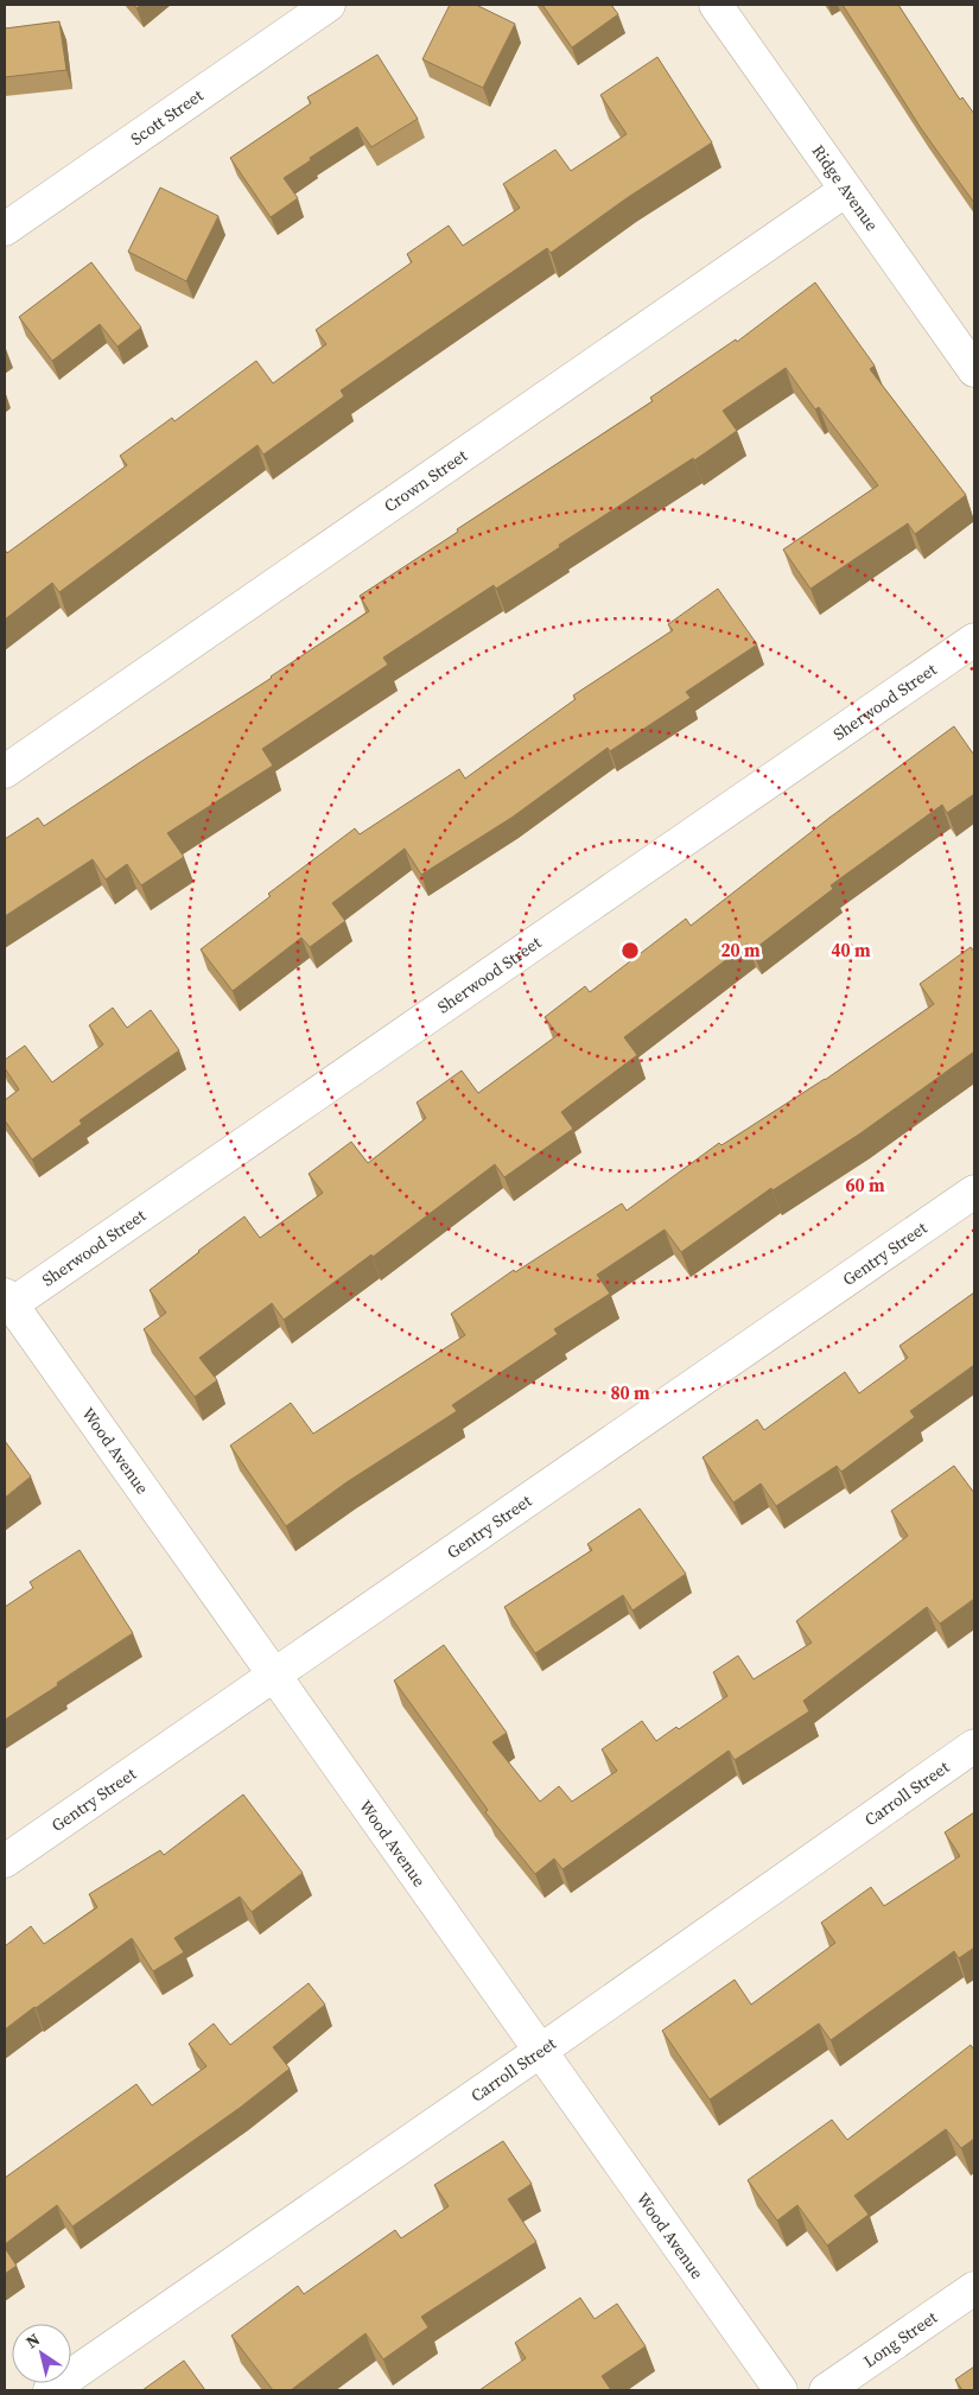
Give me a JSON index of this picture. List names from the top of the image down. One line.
{"streets":{"street":["Scott Street","Ridge Avenue","Crown Street","Sherwood Street","Gentry Street","Wood Avenue","Carroll Street","Long Street"]},"crossings":[["Ridge Avenue","Crown Street"],["Sherwood Street","Wood Avenue"],["Gentry Street","Wood Avenue"],["Wood Avenue","Carroll Street"]],"north":"top left","rings":["20 m","40 m","60 m","80 m"]}
